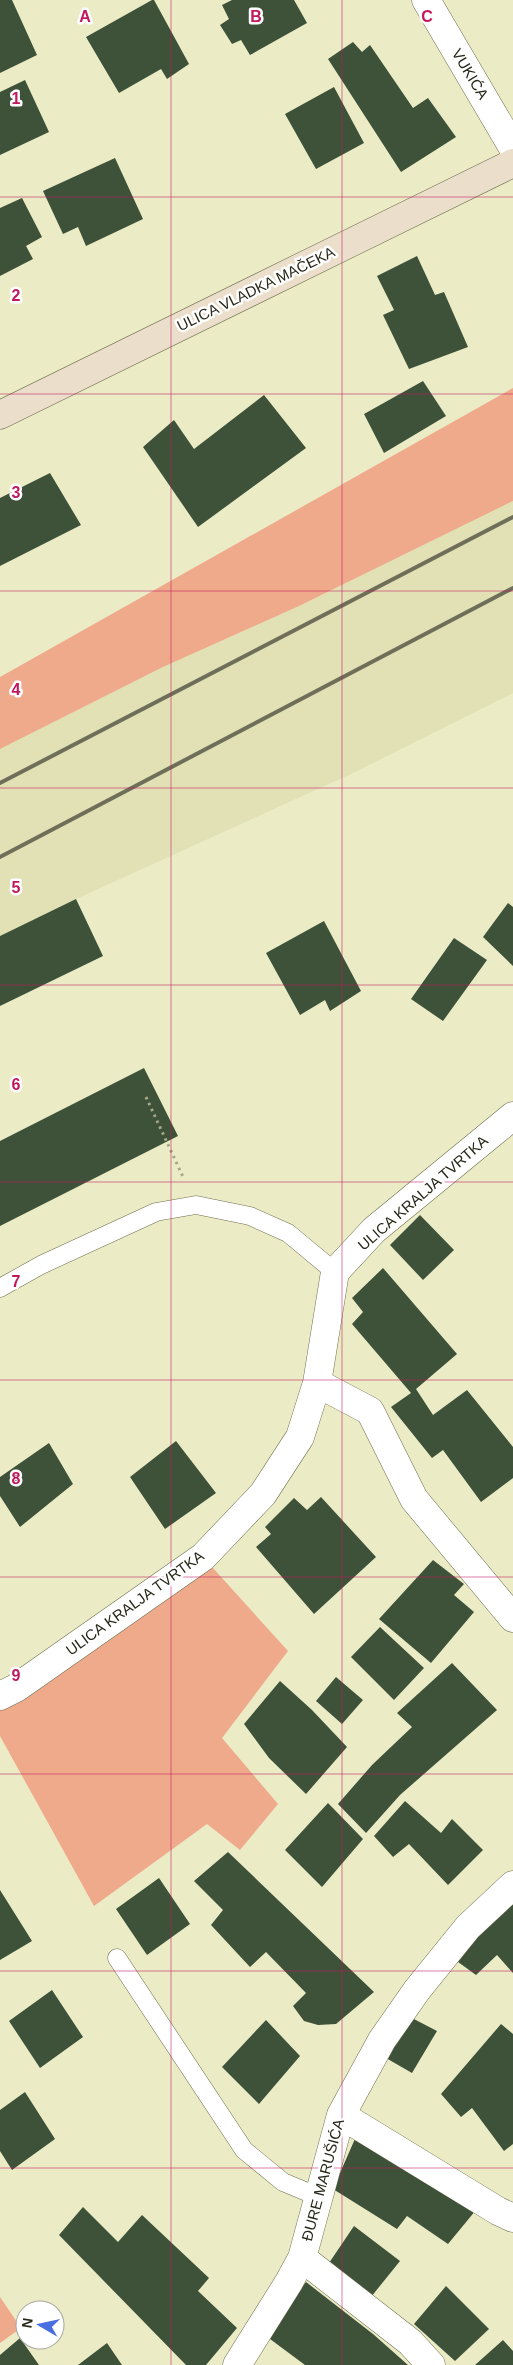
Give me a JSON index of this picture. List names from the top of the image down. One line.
{"streets":{"main road":["ULICA VLADKA MAČEKA"],"street":["VUKIĆA","ULICA KRALJA TVRTKA","ĐURE MARUŠIĆA"]},"north":"left","grid":{"columns":["A","B","C"],"rows":["1","2","3","4","5","6","7","8","9"]}}
